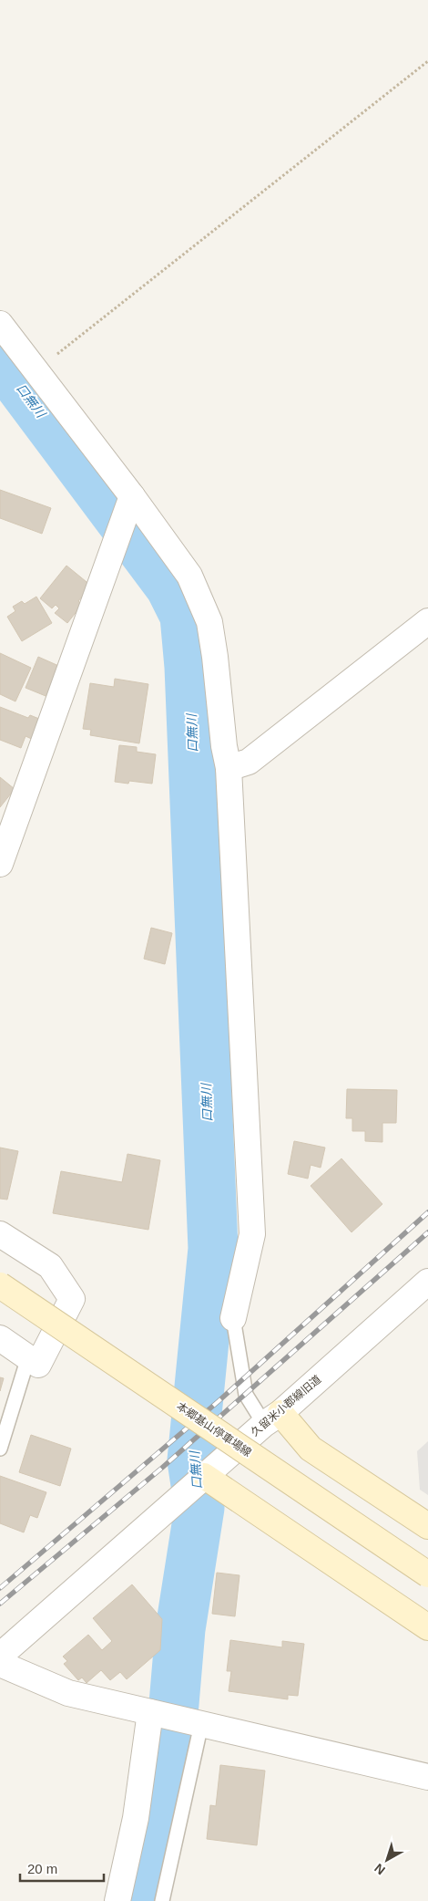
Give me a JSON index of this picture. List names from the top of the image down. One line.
{"streets":{"main road":["本郷基山停車場線"],"street":["久留米小郡線旧道"]},"water":["口無川"],"scale_bar":"20 m","north":"bottom left"}
